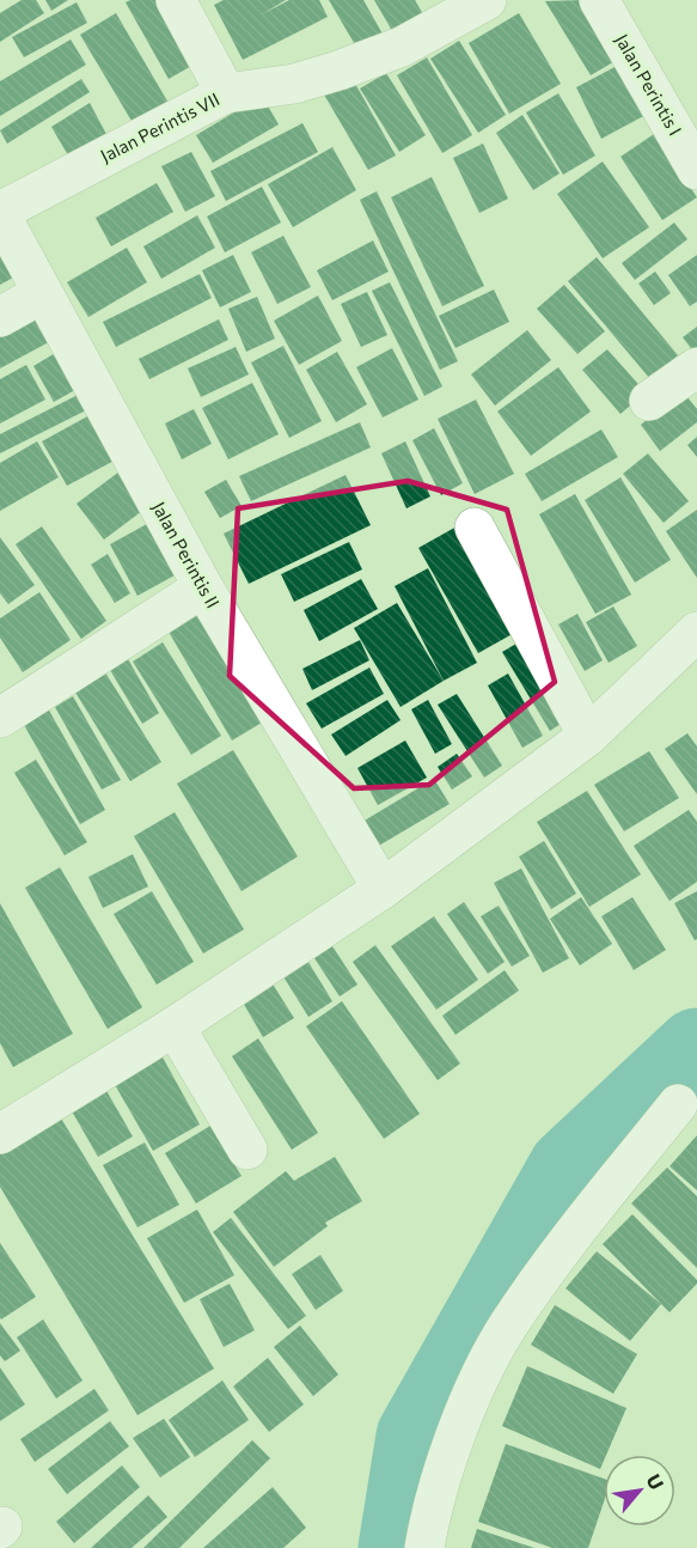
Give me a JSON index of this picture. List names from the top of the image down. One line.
{"streets":{"street":["Jalan Perintis I","Jalan Perintis VII","Jalan Perintis II"]},"crossings":[["Jalan Perintis VII","Jalan Perintis II"]],"north":"top right"}
